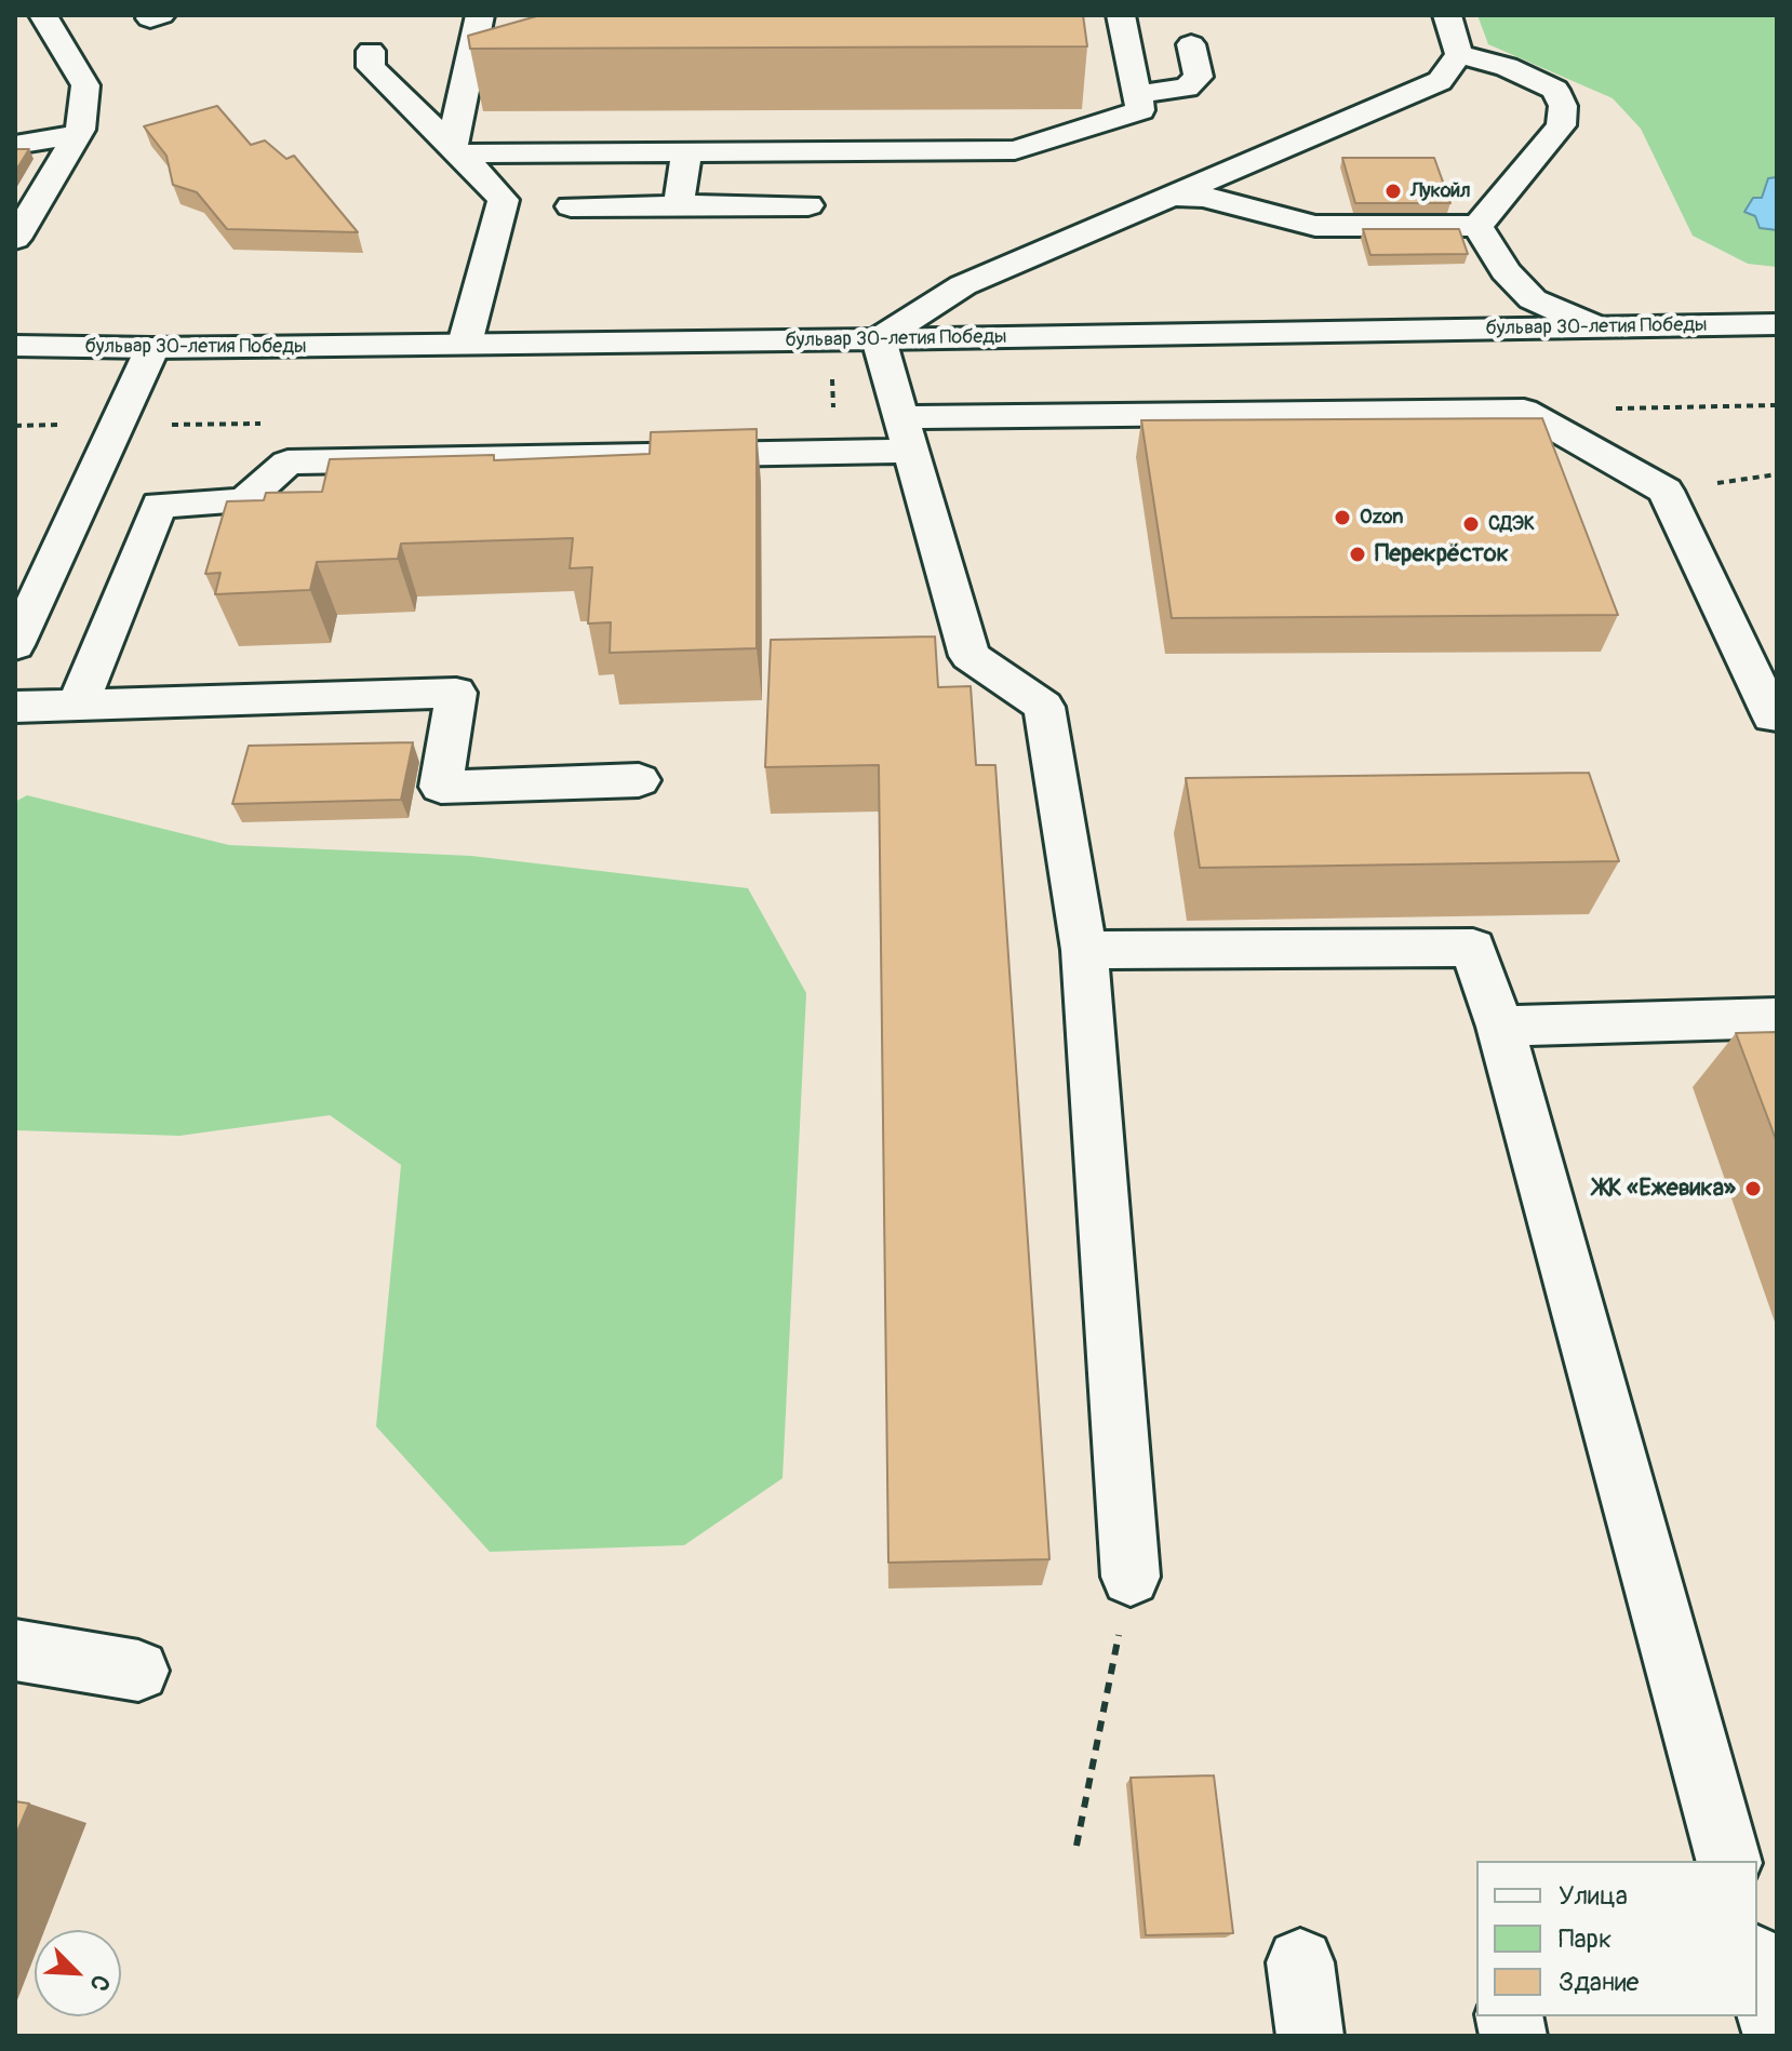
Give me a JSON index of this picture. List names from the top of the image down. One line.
{"streets":{"main road":["бульвар 30-летия Победы"]},"places":["Лукойл","Ozon","СДЭК","Перекрёсток","ЖК «Ежевика»"],"legend":["Улица","Парк","Здание"],"north":"bottom right"}
